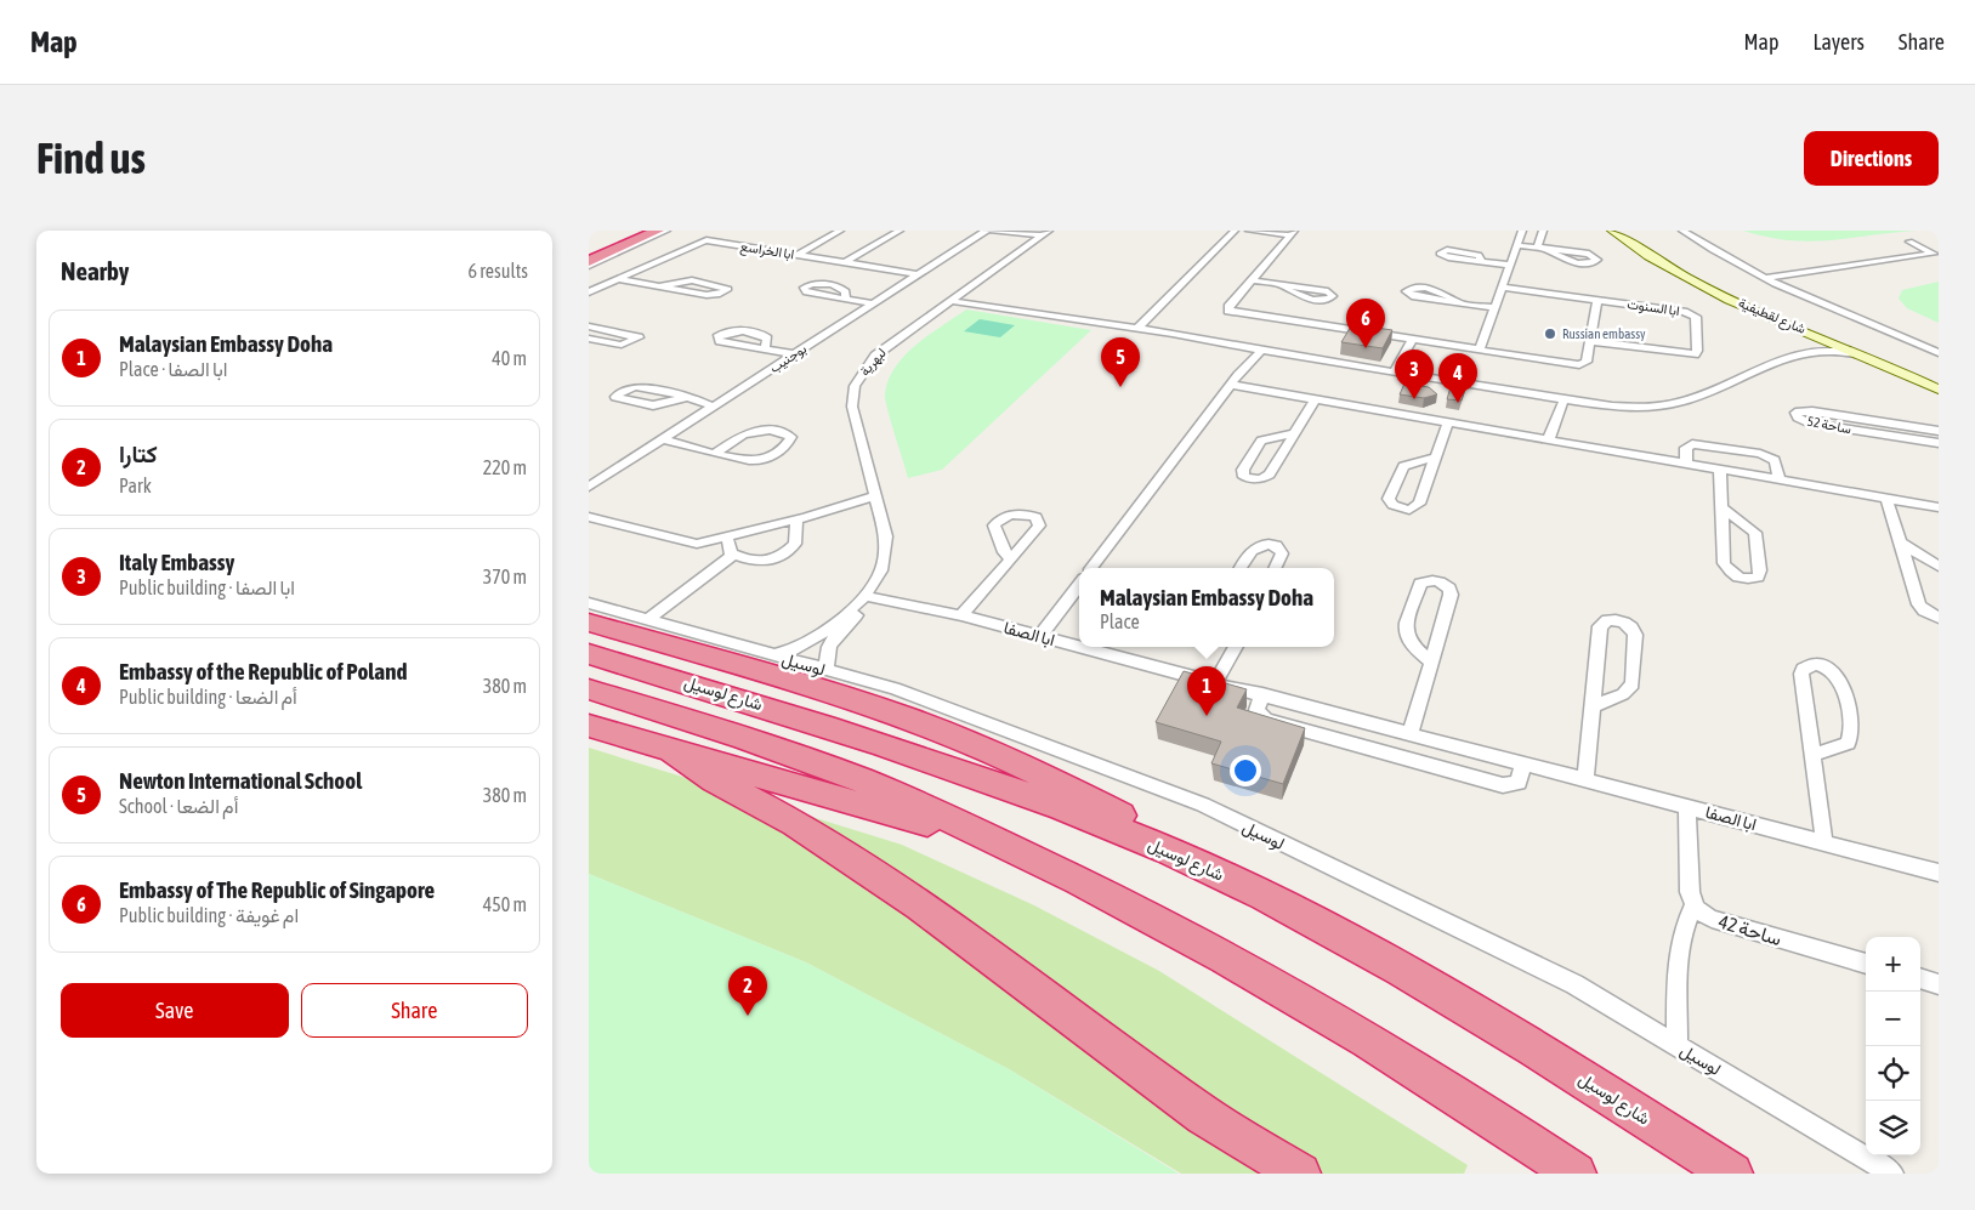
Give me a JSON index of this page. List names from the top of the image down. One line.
{"streets":{"highway":["شارع لوسيل"],"street":["ابا الخراسع","ابا السنوت","شارع لقطيفية","بوجنيب","لبهرية","ساحة 52","ابا الصفا","لوسيل","ساحة 42"]},"crossings":[["ابا الخراسع","بوجنيب"],["لبهرية","ابا الصفا"],["لبهرية","لوسيل"]],"places":["Russian embassy"],"page":{"header":"Map","nav":["Map","Layers","Share"],"buttons":["Directions",["Save","Share"]],"title":"Find us","heading":["Nearby","6 results"],"pins":["6","5","3","4","1","2"],"list":[{"mark":"1","name":"Malaysian Embassy Doha","note":"Place · ابا الصفا","value":"40 m"},{"mark":"2","name":"كتارا","note":"Park","value":"220 m"},{"mark":"3","name":"Italy Embassy","note":"Public building · ابا الصفا","value":"370 m"},{"mark":"4","name":"Embassy of the Republic of Poland","note":"Public building · أم الضعا","value":"380 m"},{"mark":"5","name":"Newton International School","note":"School · أم الضعا","value":"380 m"},{"mark":"6","name":"Embassy of The Republic of Singapore","note":"Public building · ام غويفة","value":"450 m"}],"popup":["Malaysian Embassy Doha","Place"],"map_buttons":["+","−"]}}
